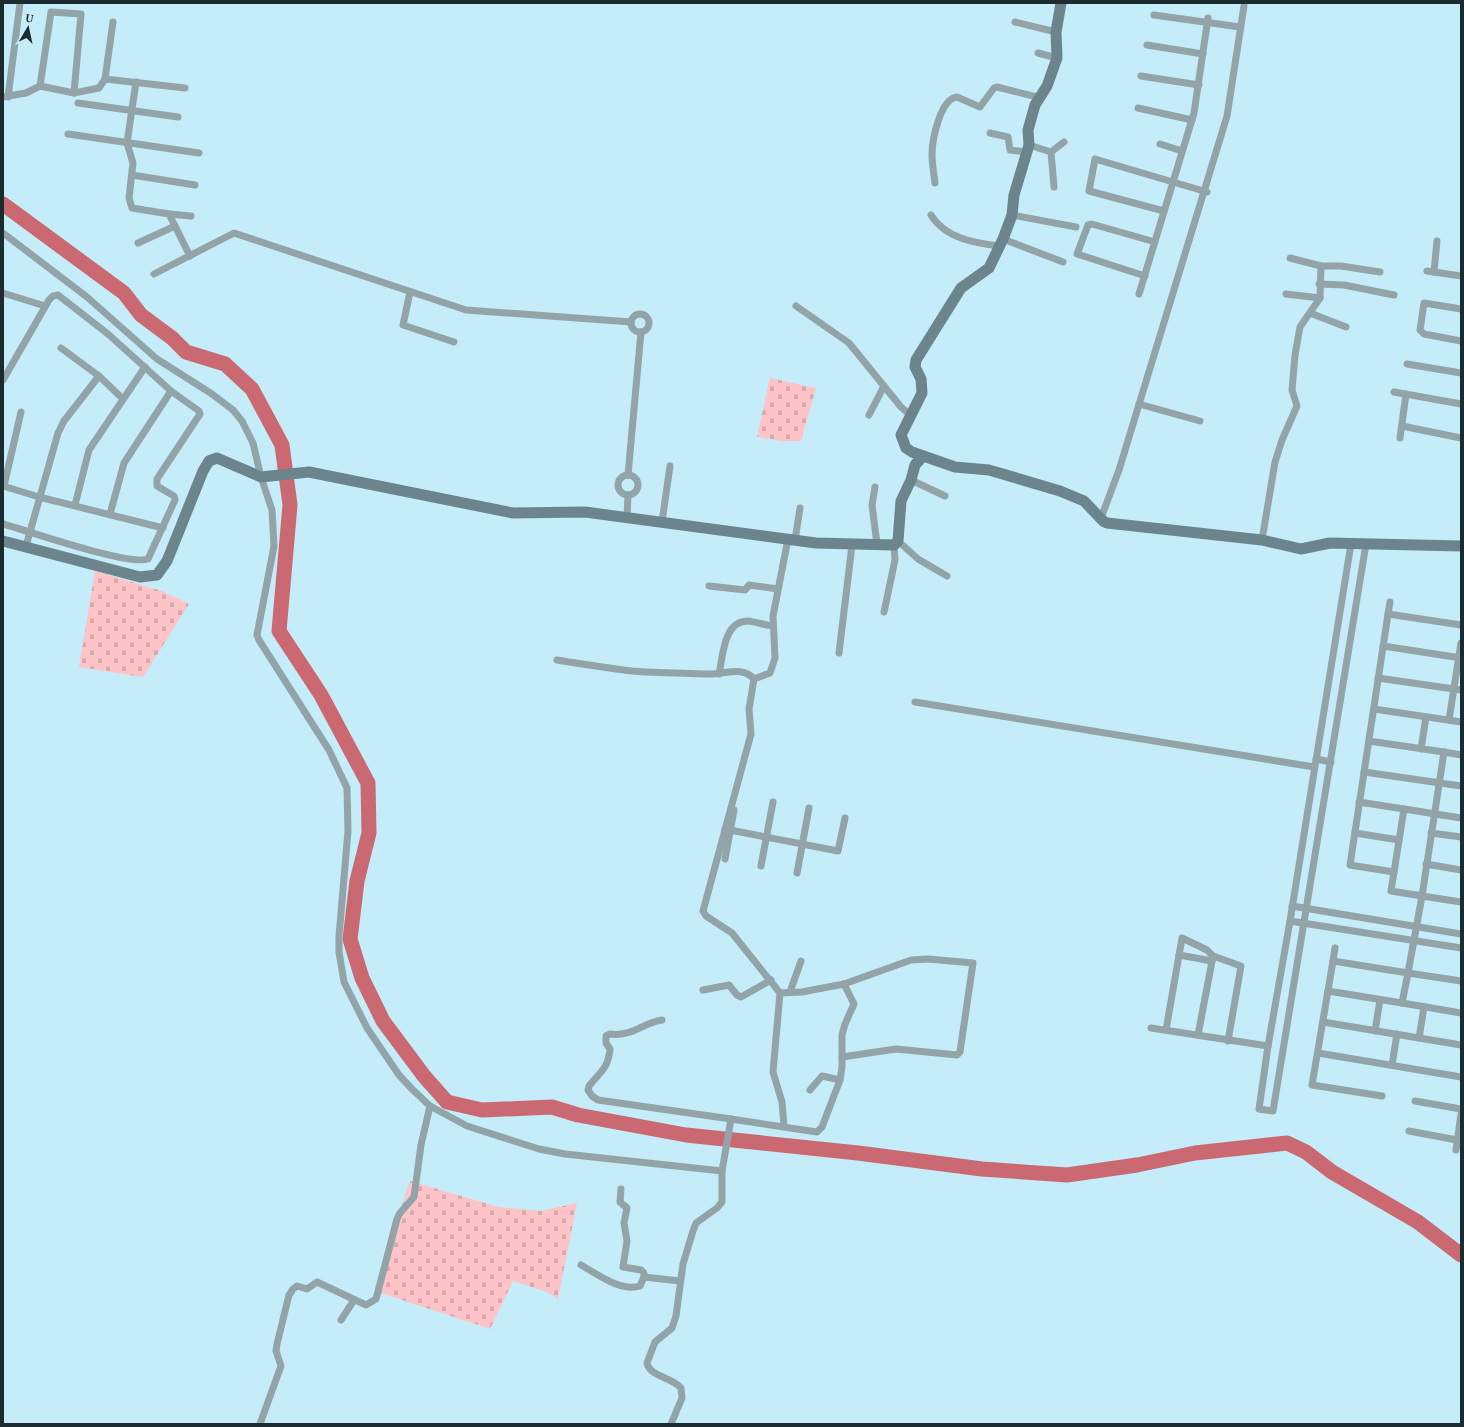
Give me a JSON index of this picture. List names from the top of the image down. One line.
{"north":"top"}
